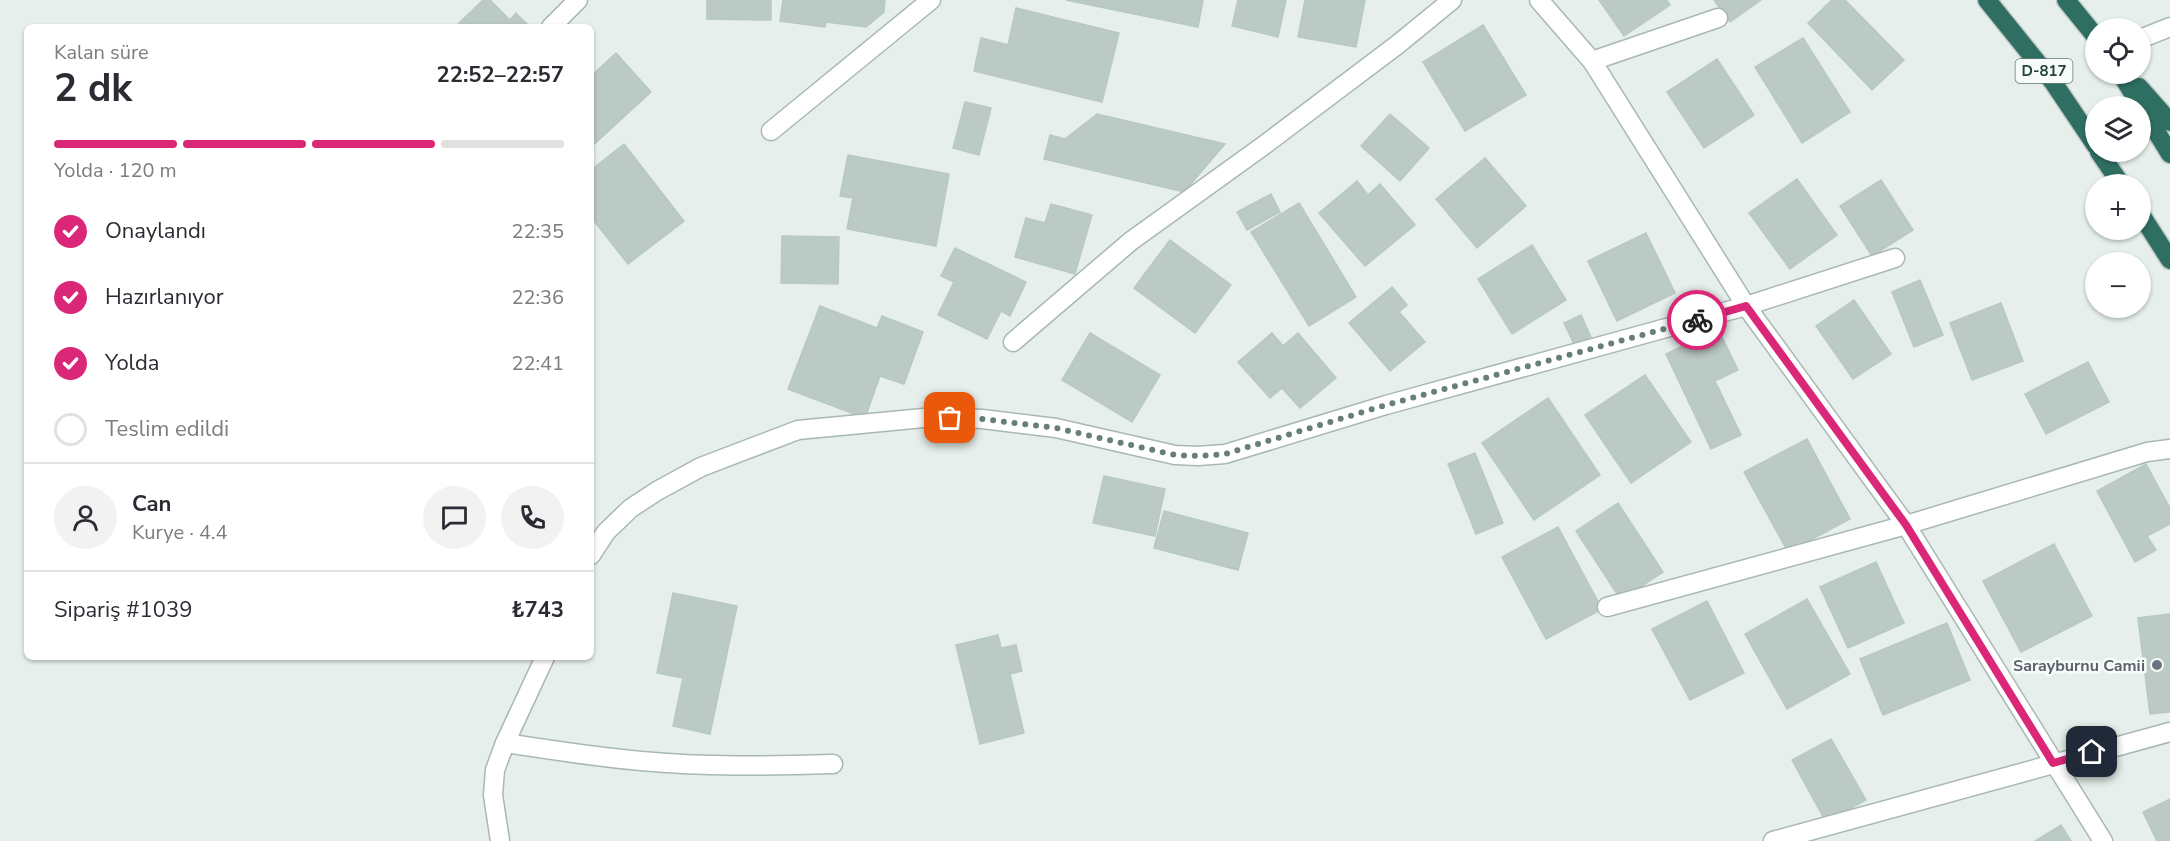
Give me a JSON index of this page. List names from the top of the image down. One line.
{"streets":{"highway":["D-817"]},"places":["Sarayburnu Camii"],"page":{"map_buttons":["+","−"],"heading":["2 dk","Kalan süre","22:52–22:57"],"panel":["Can","Kurye · 4.4","Sipariş #1039","₺743"],"bar":"Yolda · 120 m","list":[["Onaylandı","22:35"],["Hazırlanıyor","22:36"],["Yolda","22:41"],"Teslim edildi"]}}
